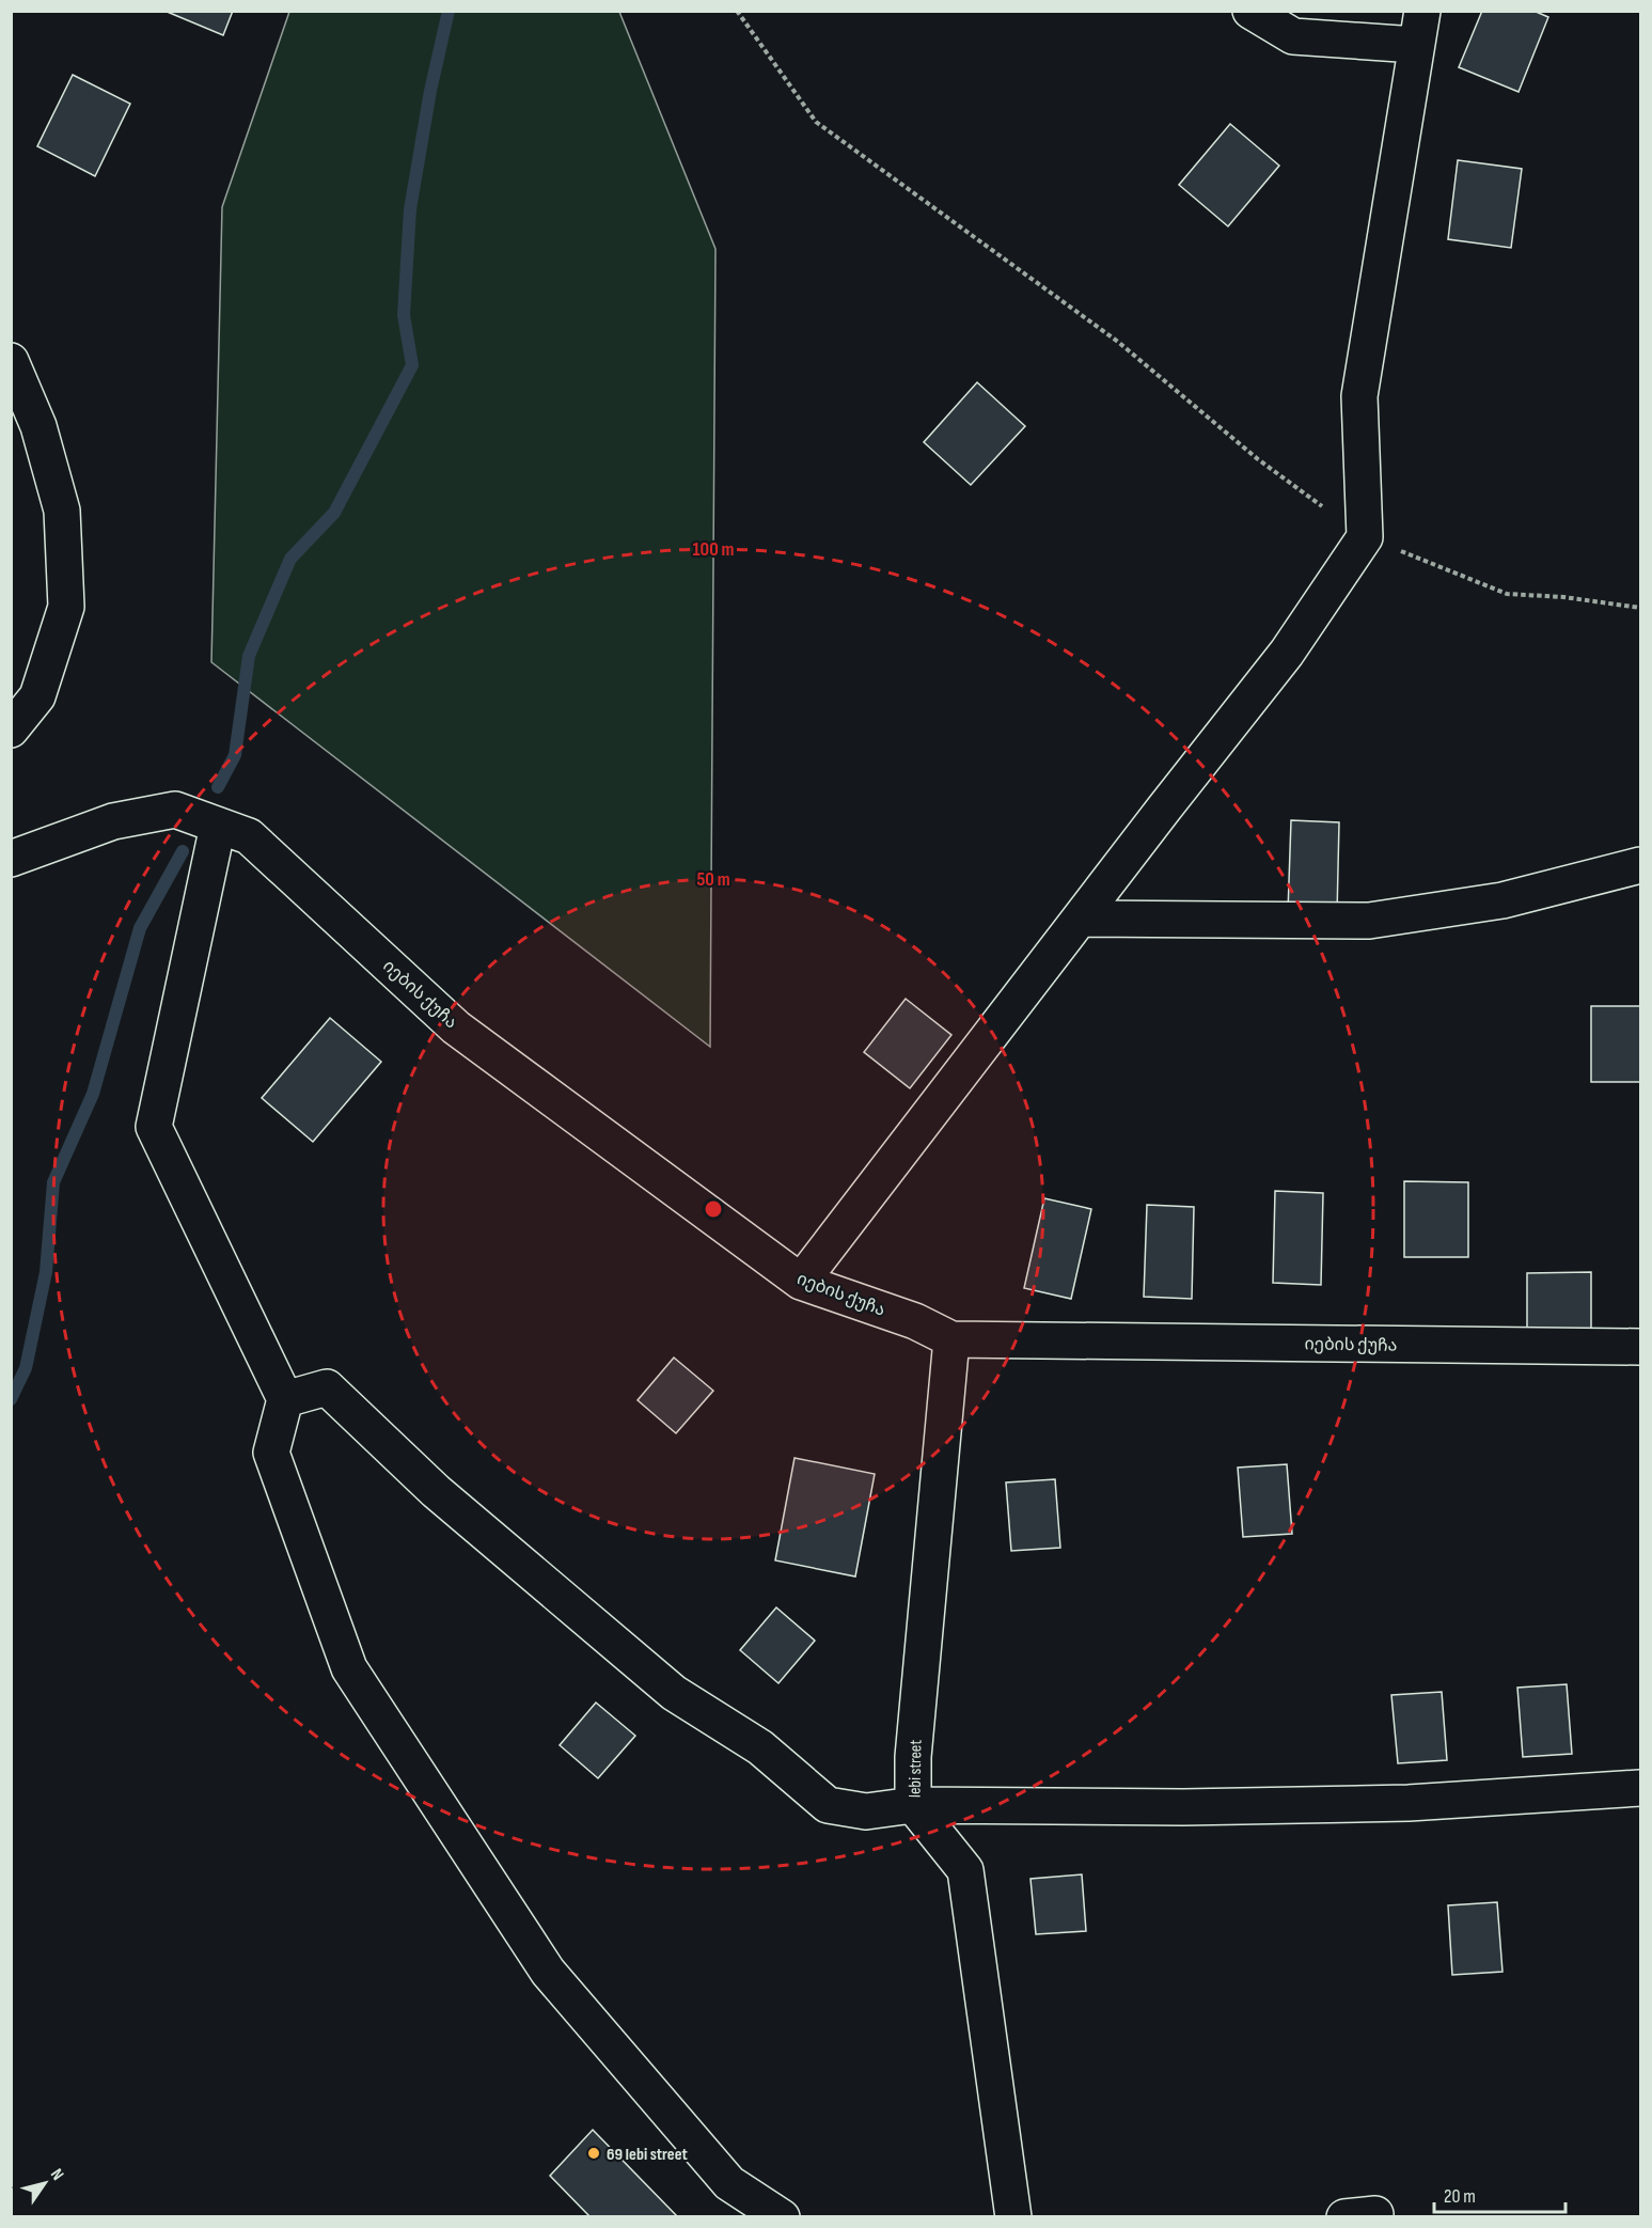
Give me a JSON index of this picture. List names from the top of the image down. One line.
{"streets":{"street":["იების ქუჩა","Iebi street"]},"crossings":[["იების ქუჩა","Iebi street"]],"places":["69 Iebi street"],"scale_bar":"20 m","north":"top right","rings":["100 m","50 m"]}
